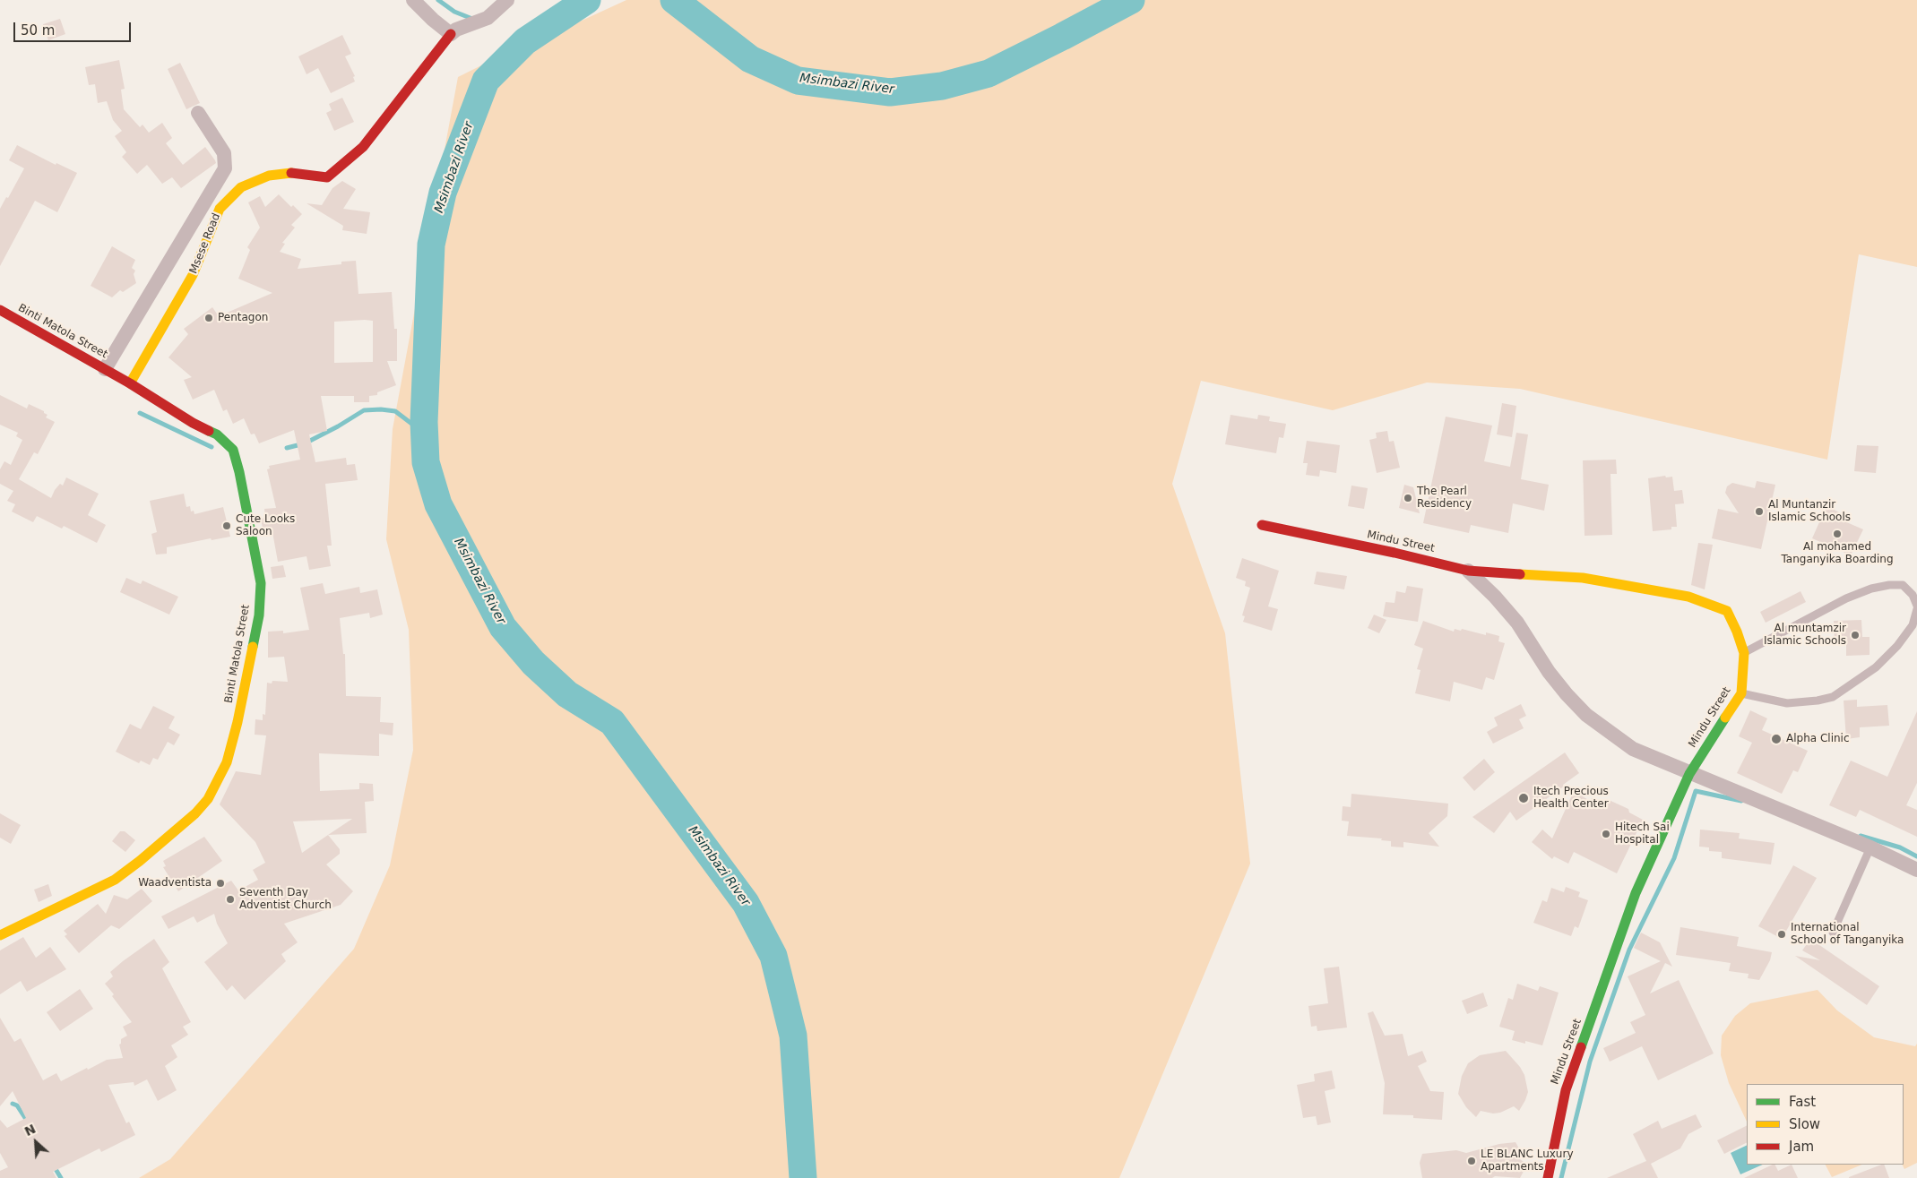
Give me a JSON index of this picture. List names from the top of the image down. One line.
{"streets":{"street":["Msese Road","Binti Matola Street","Mindu Street"]},"crossings":[["Msese Road","Binti Matola Street"]],"water":["Msimbazi River"],"places":["Pentagon","The Pearl Residency","Al Muntanzir Islamic Schools","Cute Looks Saloon","Al mohamed Tanganyika Boarding","Al muntamzir Islamic Schools","Alpha Clinic","Itech Precious Health Center","Hitech Sai Hospital","Waadventista","Seventh Day Adventist Church","International School of Tanganyika","LE BLANC Luxury Apartments"],"legend":["Fast","Slow","Jam"],"scale_bar":"50 m","north":"top left"}
